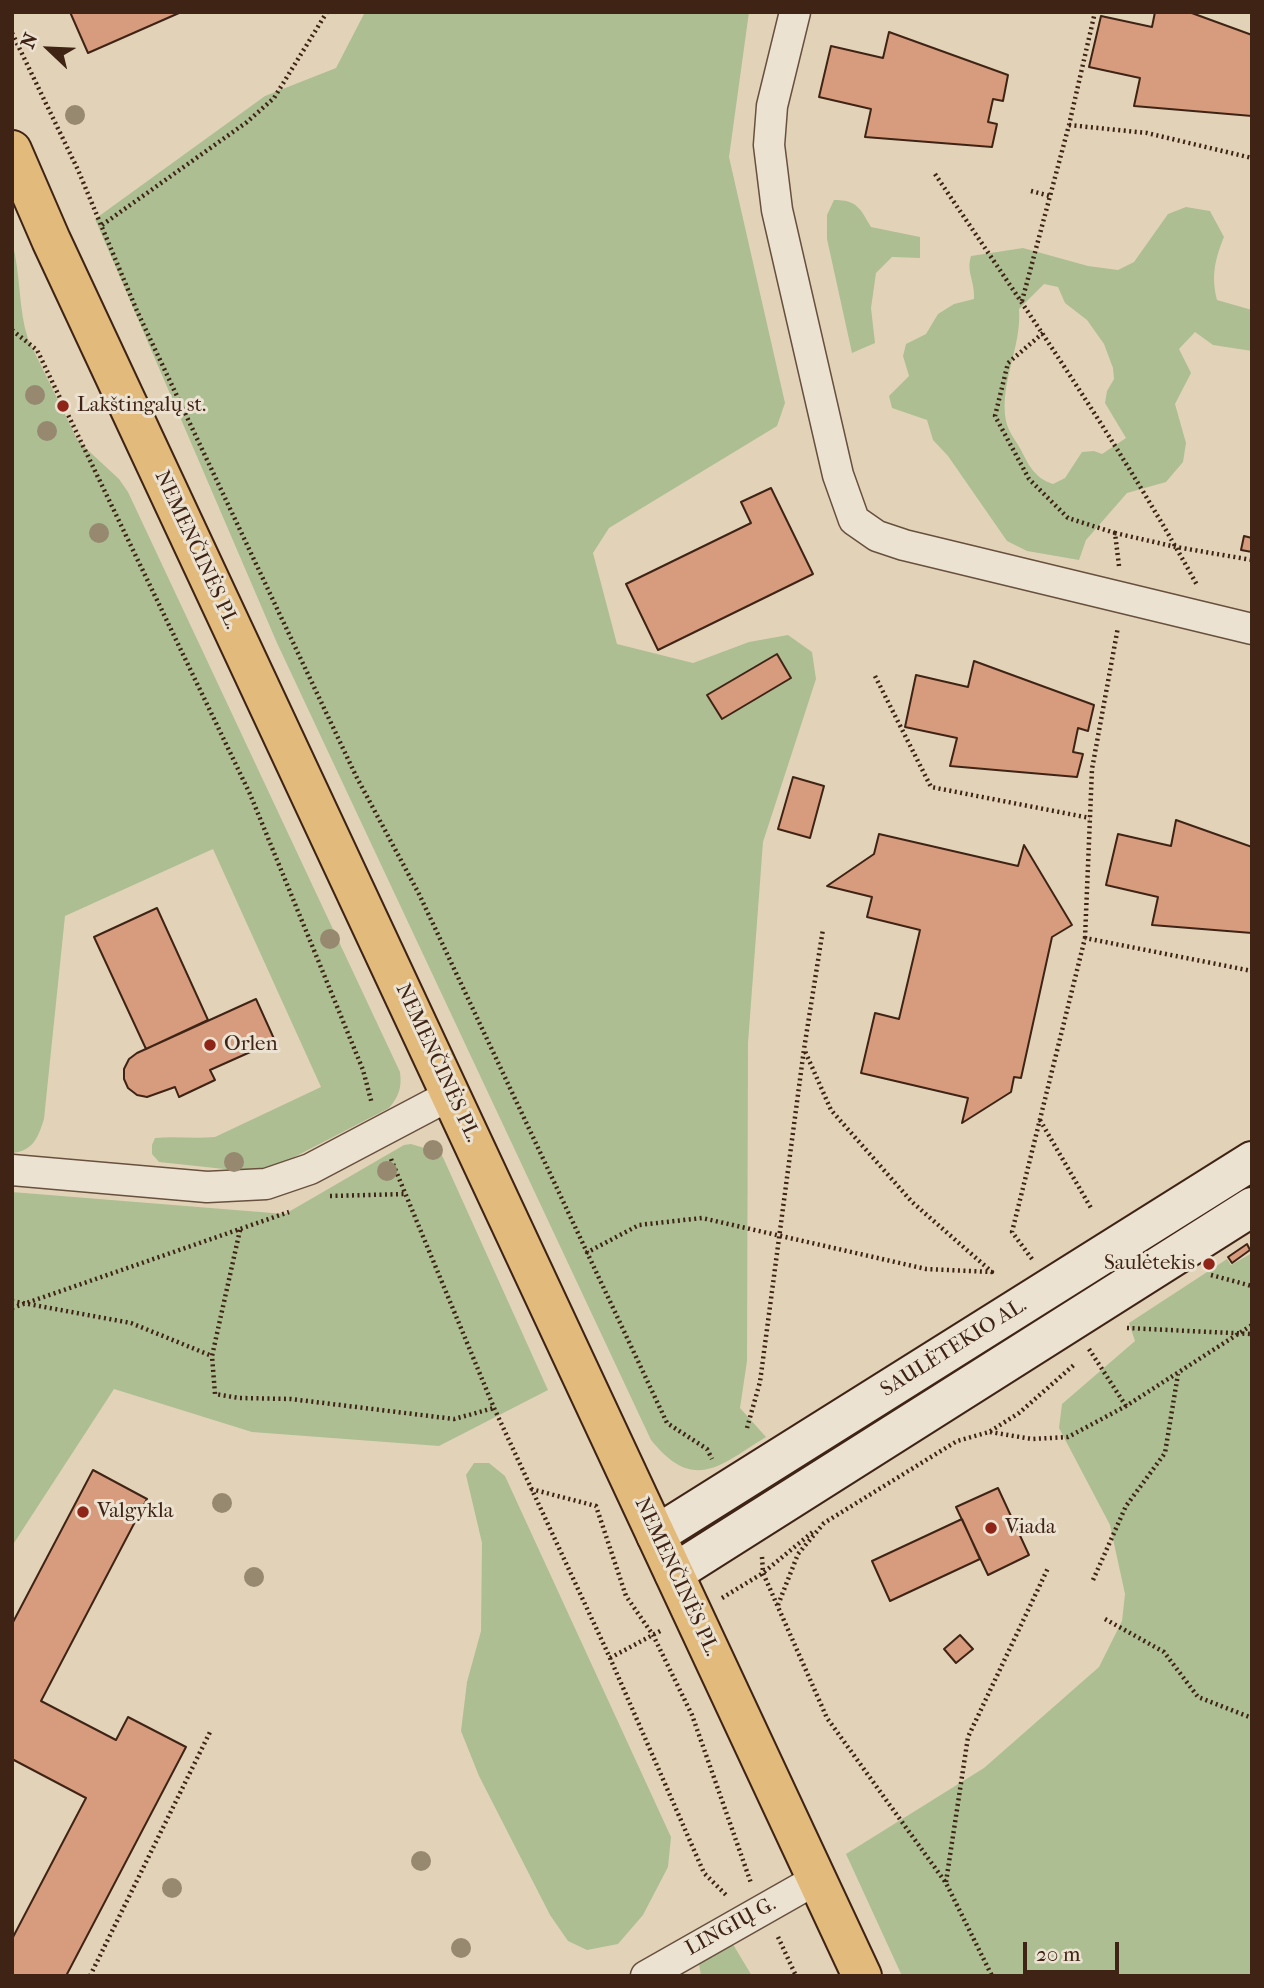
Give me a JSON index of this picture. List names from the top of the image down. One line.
{"streets":{"main road":["NEMENČINĖS PL.","SAULĖTEKIO AL."],"street":["LINGIŲ G."]},"crossings":[["NEMENČINĖS PL.","SAULĖTEKIO AL."],["NEMENČINĖS PL.","LINGIŲ G."]],"places":["Lakštingalų st.","Orlen","Saulėtekis","Valgykla","Viada"],"scale_bar":"20 m","north":"top left"}
